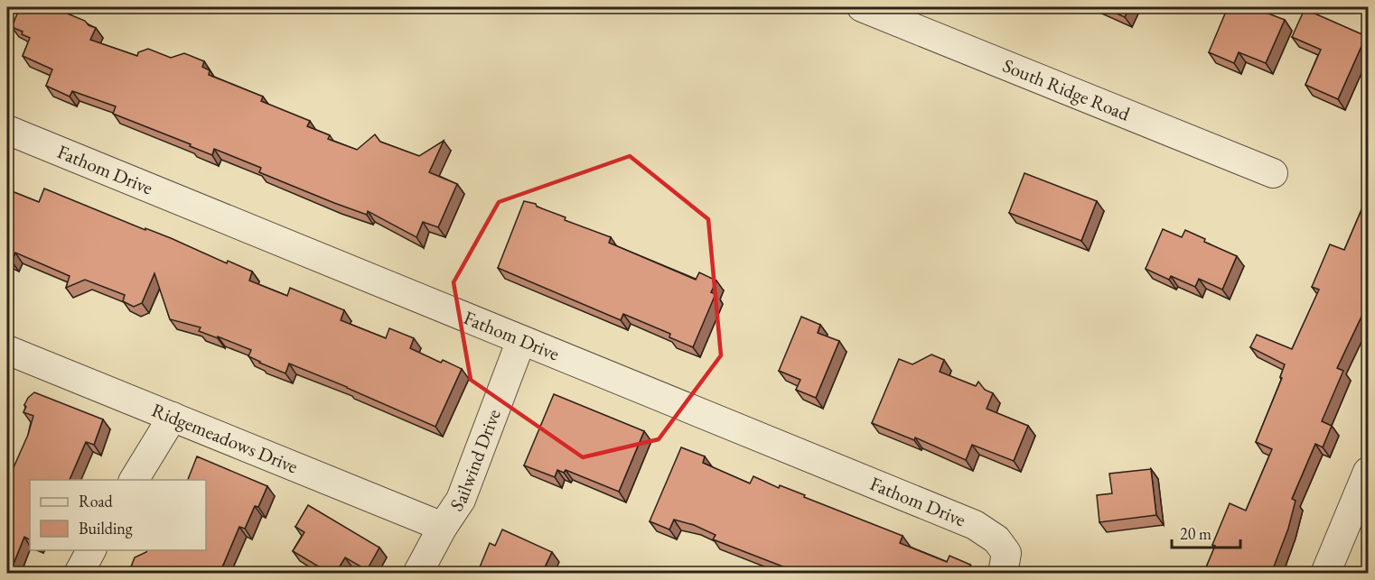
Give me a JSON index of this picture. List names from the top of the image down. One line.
{"streets":{"street":["South Ridge Road","Fathom Drive","Ridgemeadows Drive","Sailwind Drive"]},"crossings":[["Fathom Drive","Sailwind Drive"],["Ridgemeadows Drive","Sailwind Drive"]],"legend":["Road","Building"],"scale_bar":"20 m"}
